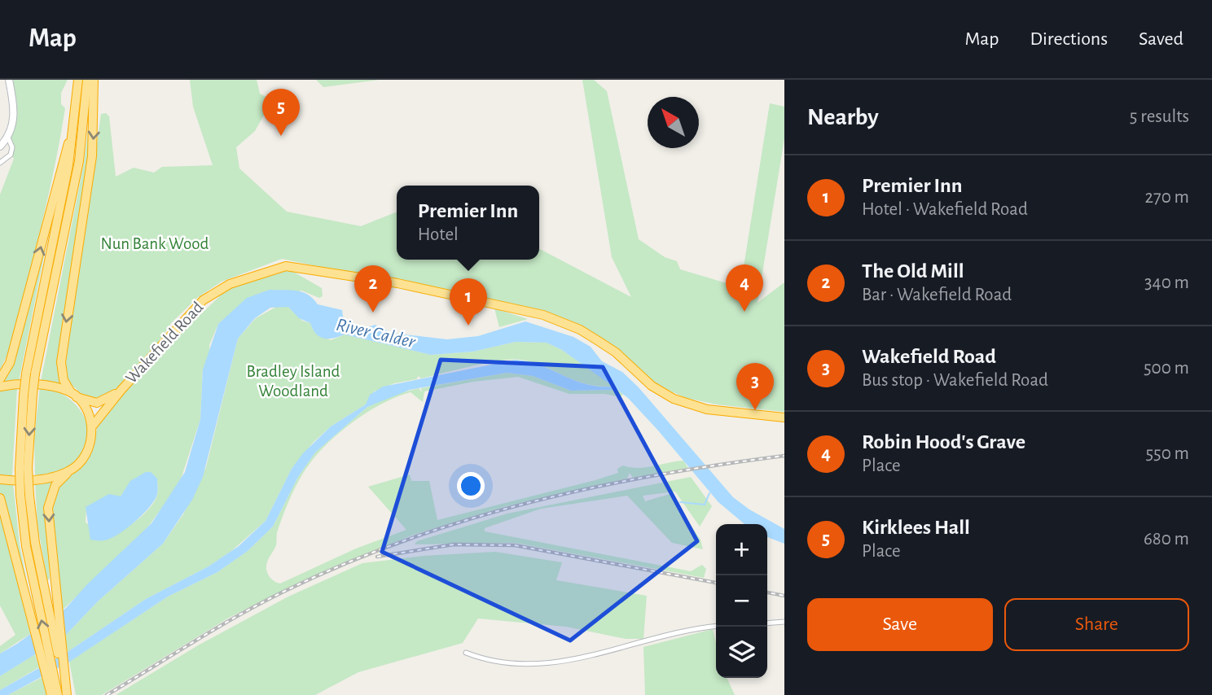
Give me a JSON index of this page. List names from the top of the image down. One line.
{"streets":{"highway":["Wakefield Road"]},"water":["River Calder"],"parks":["Nun Bank Wood","Bradley Island Woodland"],"north":"top left","page":{"header":"Map","nav":["Map","Directions","Saved"],"heading":["Nearby","5 results"],"pins":["5","4","2","1","3"],"list":[{"mark":"1","name":"Premier Inn","note":"Hotel · Wakefield Road","value":"270 m"},{"mark":"2","name":"The Old Mill","note":"Bar · Wakefield Road","value":"340 m"},{"mark":"3","name":"Wakefield Road","note":"Bus stop · Wakefield Road","value":"500 m"},{"mark":"4","name":"Robin Hood's Grave","note":"Place","value":"550 m"},{"mark":"5","name":"Kirklees Hall","note":"Place","value":"680 m"}],"popup":["Premier Inn","Hotel"],"map_buttons":["+","−"],"buttons":["Save","Share"]}}
